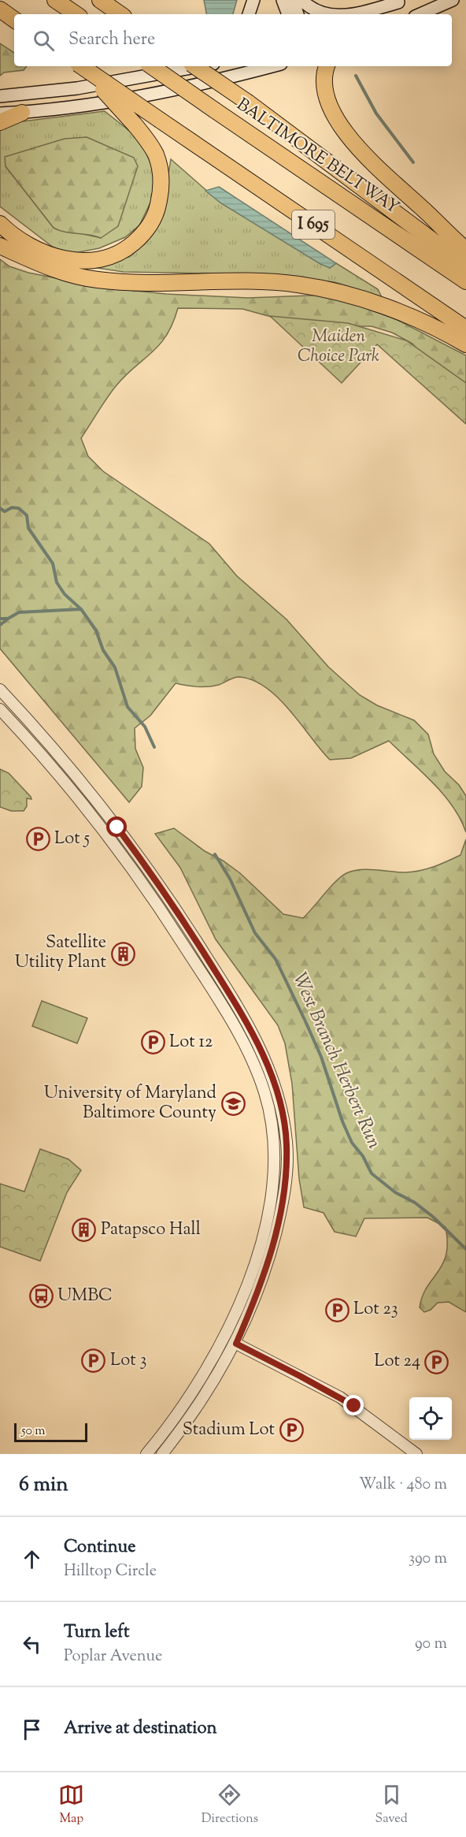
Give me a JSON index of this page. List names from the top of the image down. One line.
{"streets":{"highway":["BALTIMORE BELTWAY","I 695"]},"water":["West Branch Herbert Run"],"parks":["Maiden Choice Park"],"places":{"parking":["Lot 5","Lot 12","Lot 23","Lot 3","Lot 24","Stadium Lot"],"building":["Satellite Utility Plant","Patapsco Hall"],"school or university":["University of Maryland Baltimore County"],"bus stop":["UMBC"]},"scale_bar":"50 m","page":{"search":"Search here","scale":"50 m","heading":["6 min","Walk · 480 m"],"list":[["Continue","Hilltop Circle","390 m"],["Turn left","Poplar Avenue","90 m"],"Arrive at destination"],"nav":["Map","Directions","Saved"]}}
